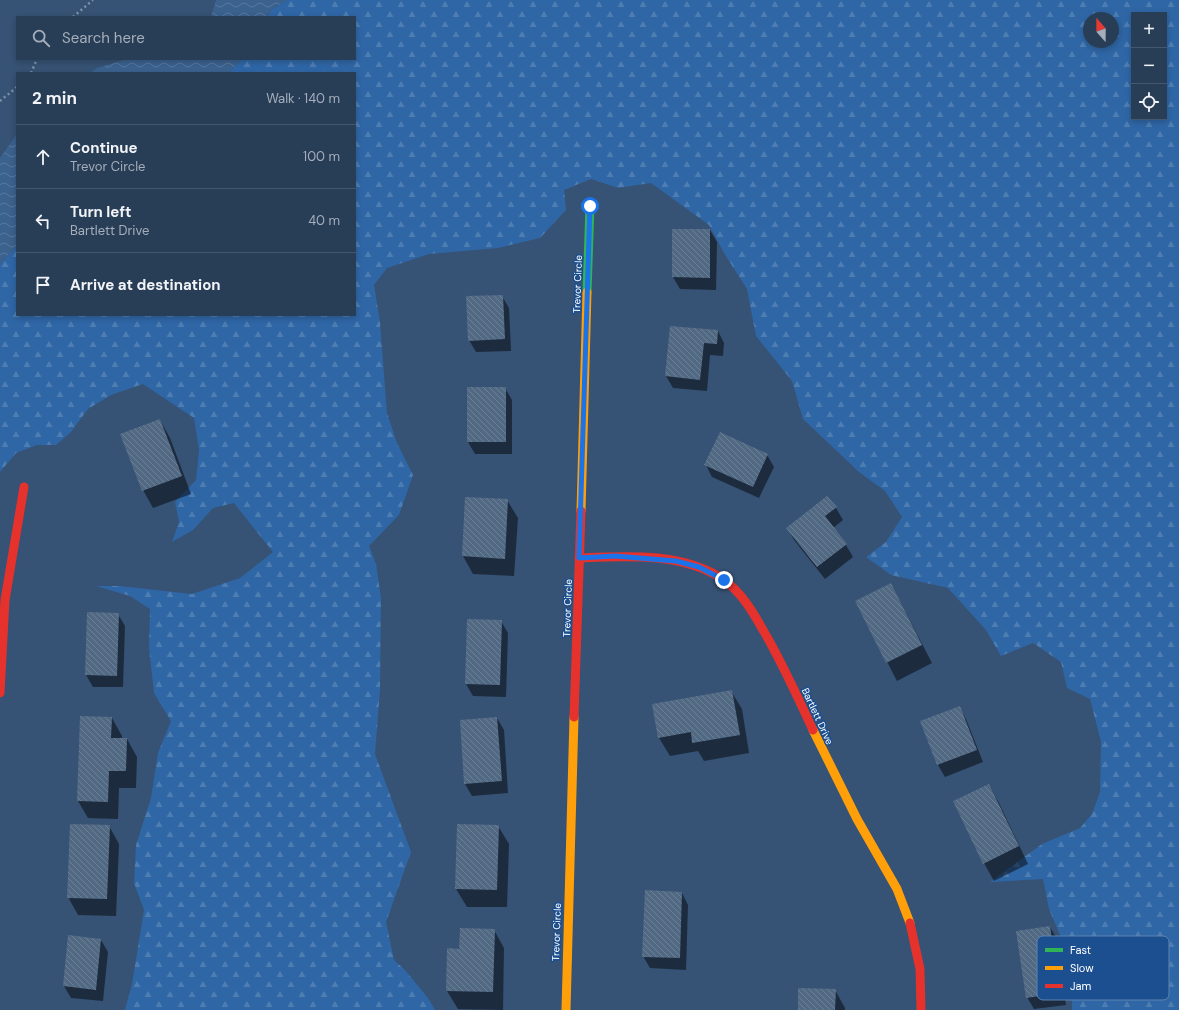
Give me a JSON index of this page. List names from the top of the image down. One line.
{"streets":{"street":["Trevor Circle","Bartlett Drive"]},"crossings":[["Trevor Circle","Bartlett Drive"]],"legend":["Fast","Slow","Jam"],"north":"top","page":{"map_buttons":["+","−"],"search":"Search here","heading":["2 min","Walk · 140 m"],"list":[["Continue","Trevor Circle","100 m"],["Turn left","Bartlett Drive","40 m"],"Arrive at destination"]}}
